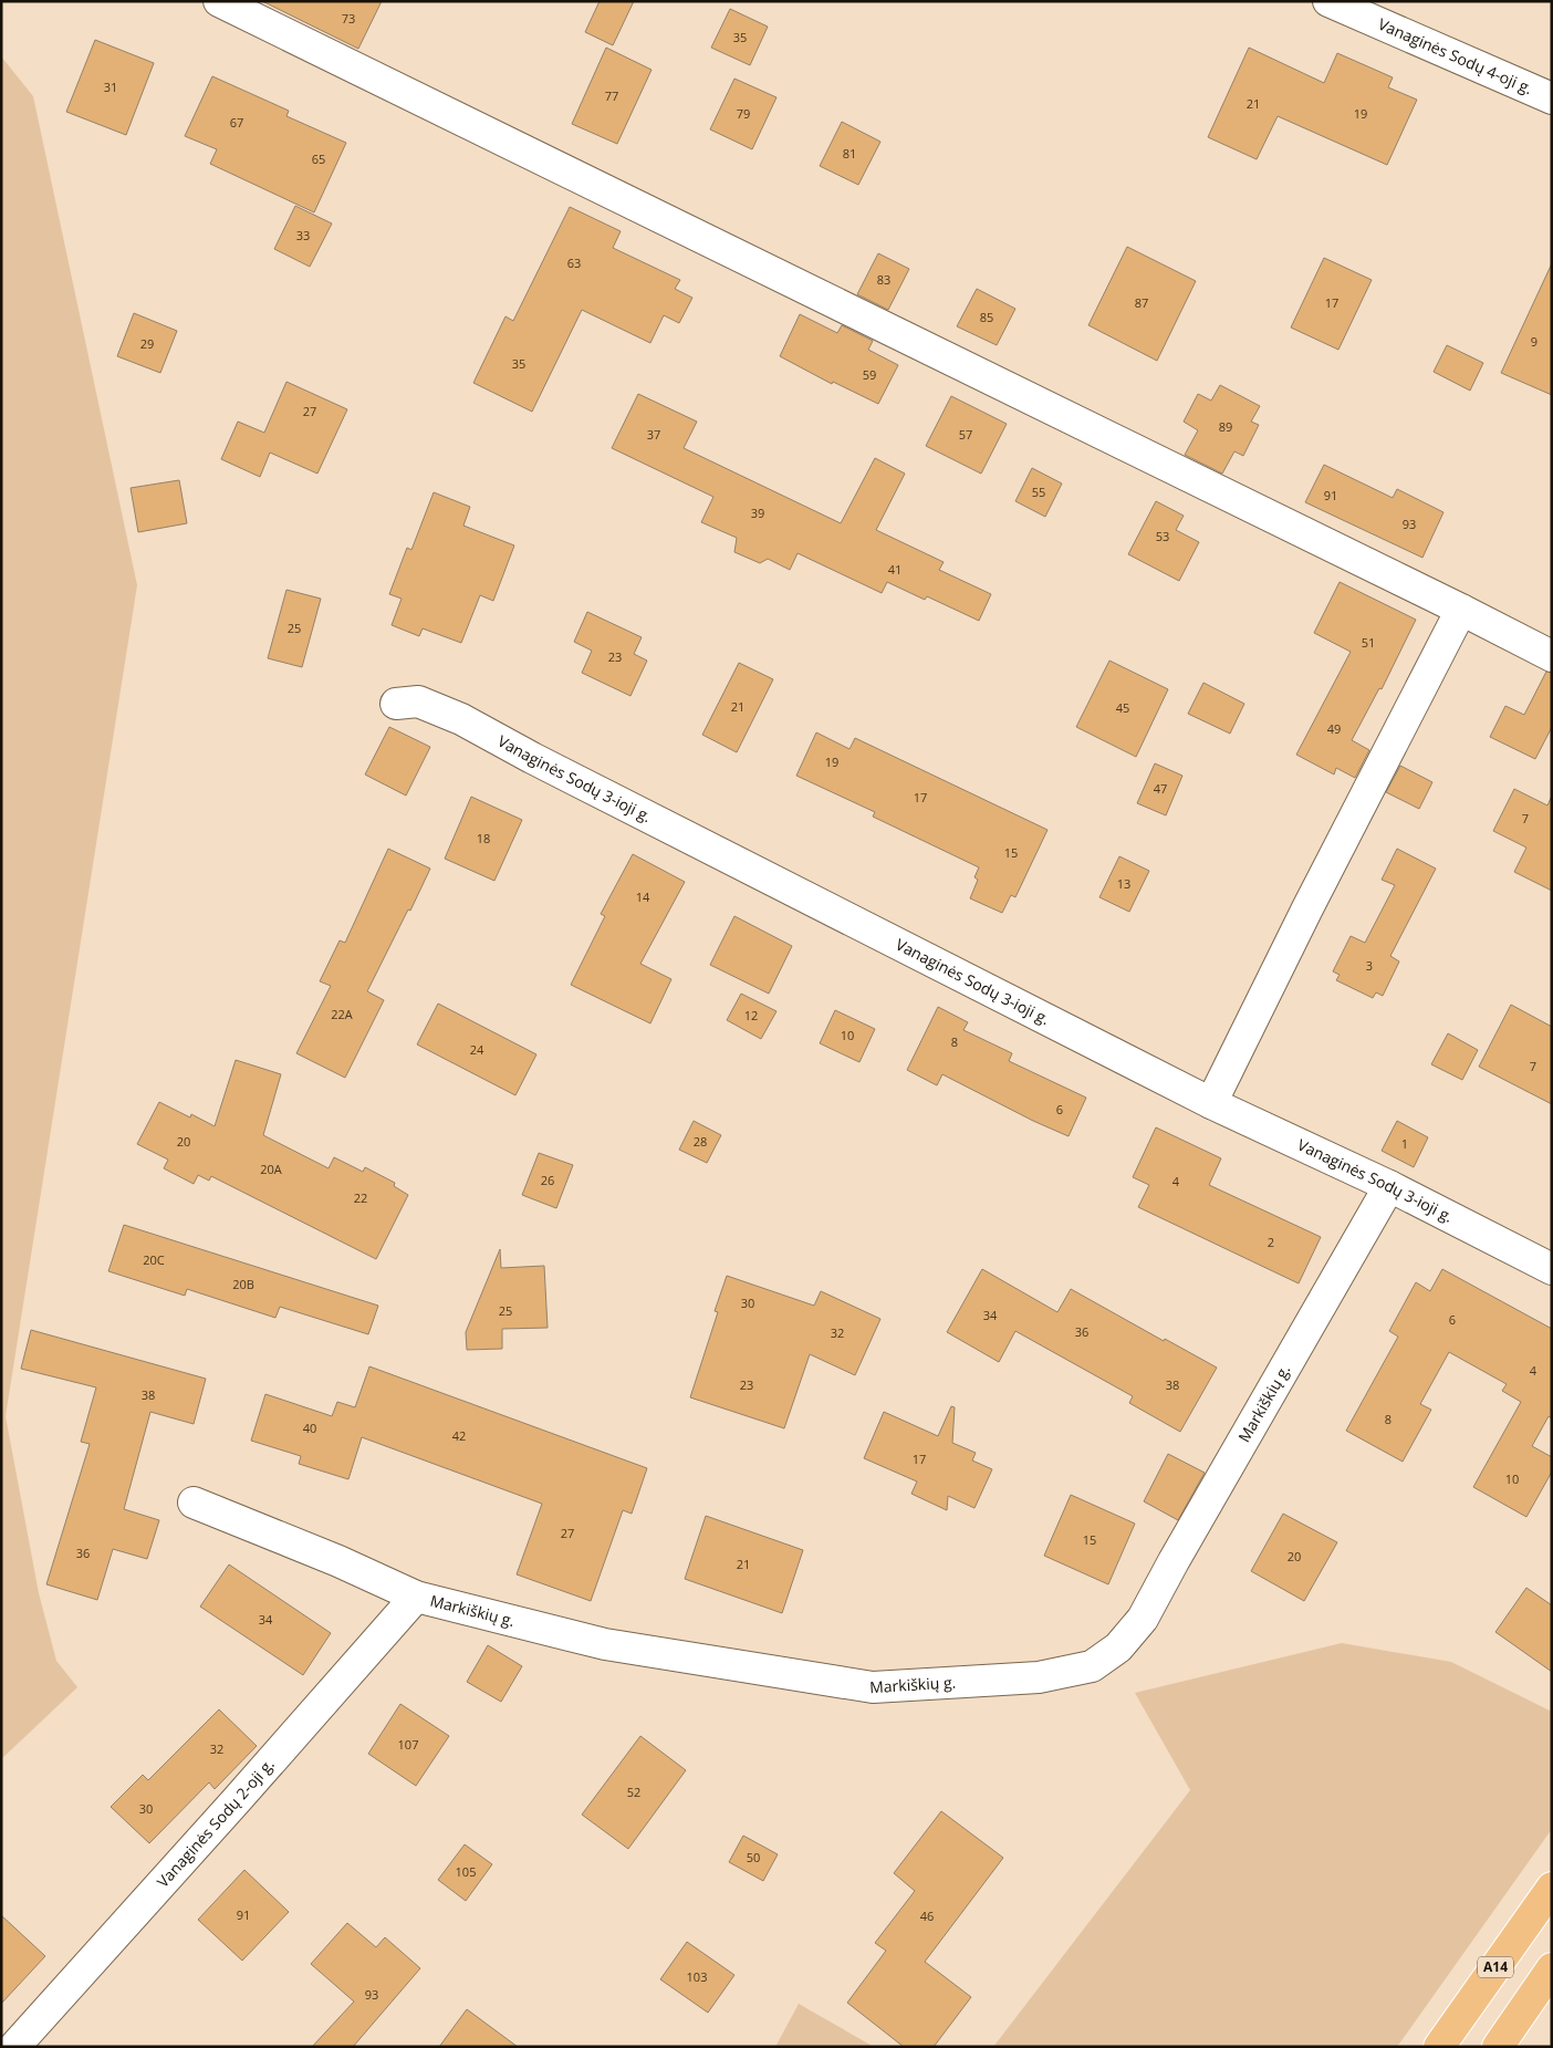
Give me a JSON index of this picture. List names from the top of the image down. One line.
{"streets":{"highway":["A14"],"street":["Vanaginės Sodų 4-oji g.","Vanaginės Sodų 3-ioji g.","Markiškių g.","Vanaginės Sodų 2-oji g."]},"crossings":[["Vanaginės Sodų 3-ioji g.","Markiškių g."],["Markiškių g.","Vanaginės Sodų 2-oji g."]],"house_numbers":["73","35","31","77","21","79","19","67","81","65","33","63","83","87","17","85","9","29","35","59","27","89","37","57","55","91","39","93","53","41","25","51","23","21","45","49","19","47","17","7","18","15","13","14","3","22A","12","10","8","24","7","6","20","28","1","20A","26","4","22","2","20C","20B","30","25","34","6","36","32","4","23","38","38","8","40","42","17","10","27","15","36","20","21","34","107","32","52","30","50","105","91","46","103","93"]}
